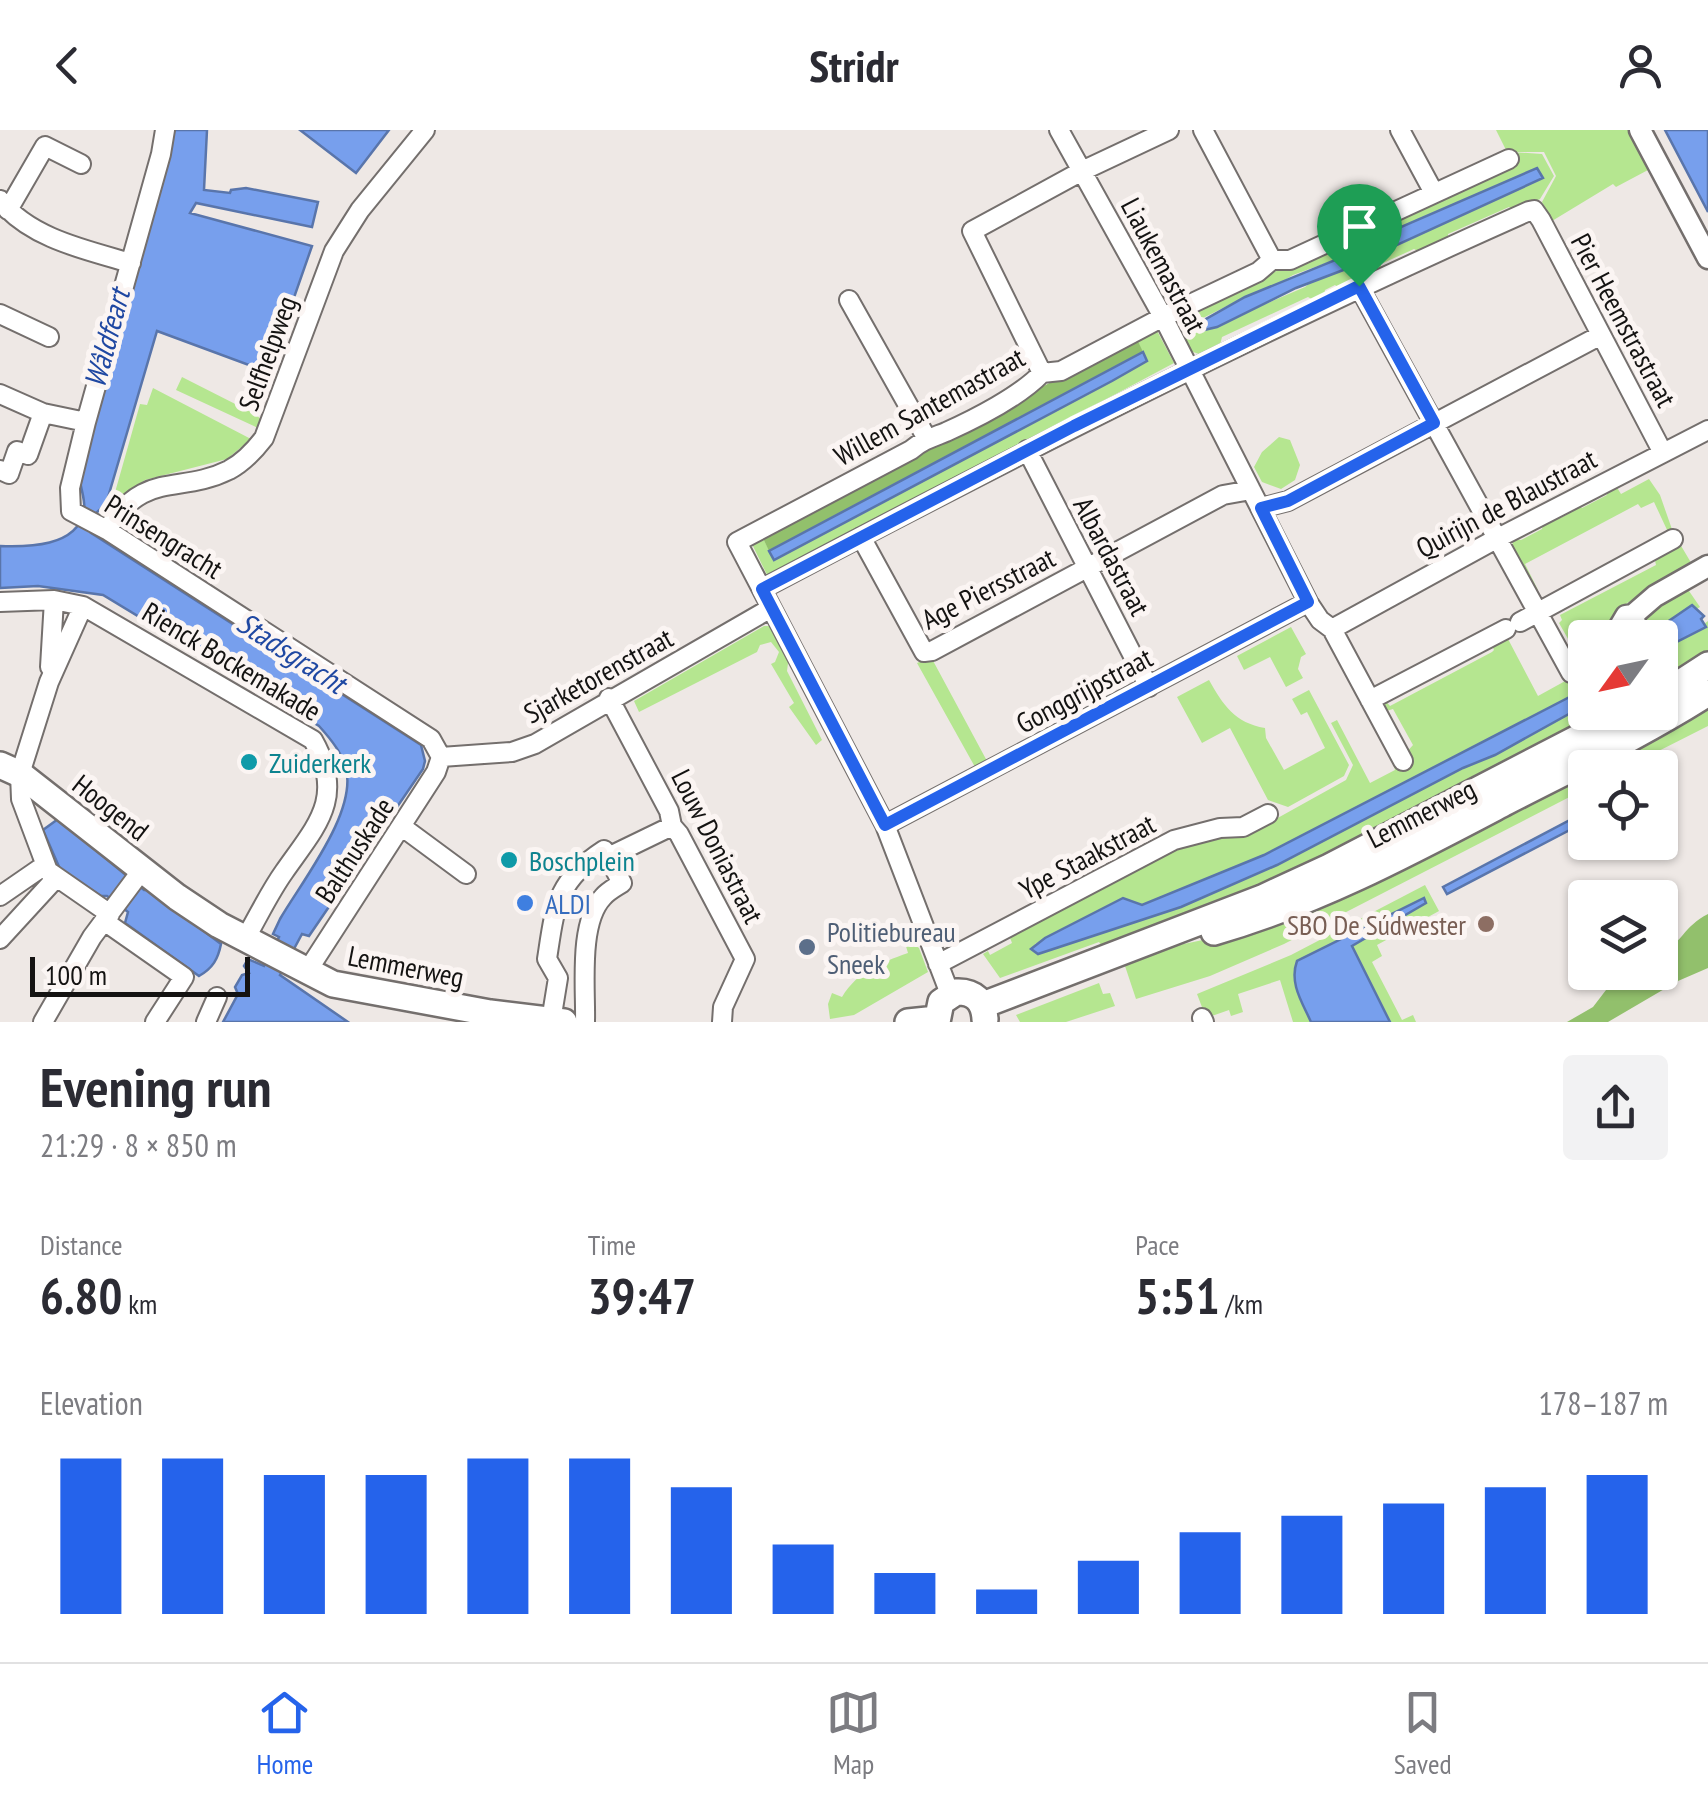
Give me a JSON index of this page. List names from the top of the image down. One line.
{"streets":{"main road":["Hoogend","Lemmerweg"],"street":["Liaukemastraat","Pier Heemstrastraat","Selfhelpweg","Willem Santemastraat","Quirijn de Blaustraat","Prinsengracht","Albardastraat","Age Piersstraat","Rienck Bockemakade","Sjarketorenstraat","Gonggrijpstraat","Louw Doniastraat","Balthuskade","Ype Staakstraat"]},"crossings":[["Liaukemastraat","Willem Santemastraat"],["Liaukemastraat","Quirijn de Blaustraat"],["Liaukemastraat","Gonggrijpstraat"],["Pier Heemstrastraat","Quirijn de Blaustraat"],["Selfhelpweg","Prinsengracht"],["Willem Santemastraat","Sjarketorenstraat"],["Willem Santemastraat","Gonggrijpstraat"],["Willem Santemastraat","Ype Staakstraat"],["Prinsengracht","Sjarketorenstraat"],["Prinsengracht","Balthuskade"],["Albardastraat","Age Piersstraat"],["Albardastraat","Gonggrijpstraat"],["Rienck Bockemakade","Hoogend"],["Rienck Bockemakade","Lemmerweg"],["Sjarketorenstraat","Louw Doniastraat"],["Sjarketorenstraat","Balthuskade"],["Hoogend","Lemmerweg"],["Lemmerweg","Balthuskade"]],"water":["Wâldfeart","Stadsgracht"],"places":["Zuiderkerk","Boschplein","ALDI","SBO De Súdwester","Politiebureau Sneek"],"scale_bar":"100 m","north":"bottom left","page":{"header":"Stridr","scale":"100 m","heading":["Evening run","21:29 · 8 × 850 m"],"stats":[["Distance","6.80 km"],["Time","39:47"],["Pace","5:51 /km"]],"chart":["Elevation","178–187 m"],"tabs":["Home","Map","Saved"]}}
